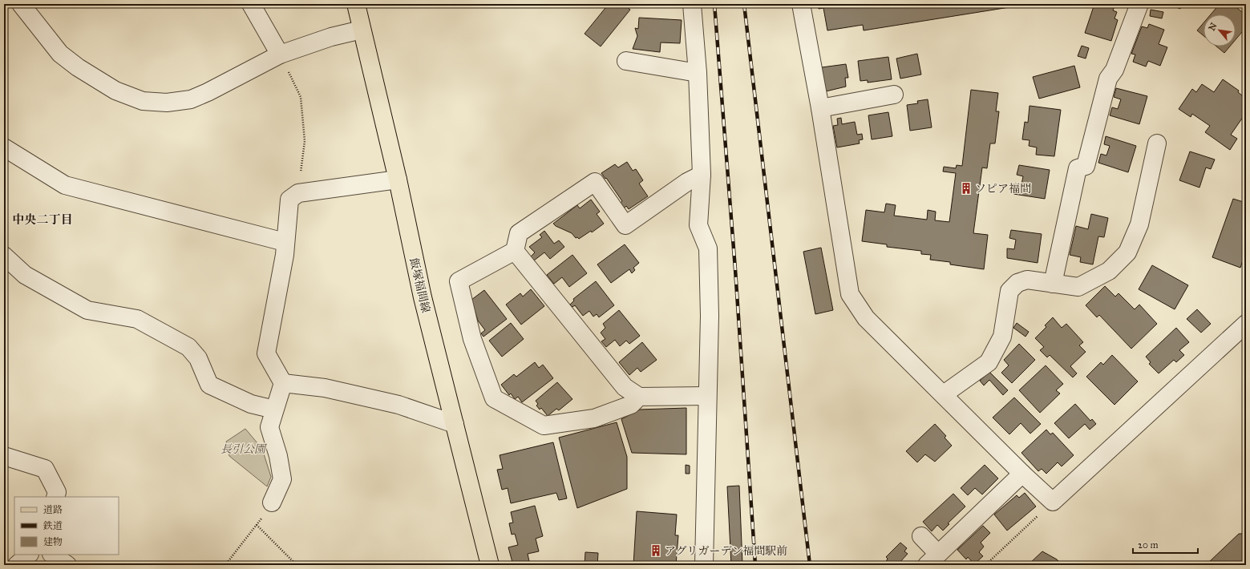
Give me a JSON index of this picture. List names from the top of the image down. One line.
{"streets":{"main road":["飯塚福間線"]},"districts":["中央二丁目"],"parks":["長引公園"],"places":{"building":["ソピア福間","アグリガーデン福間駅前"]},"legend":["道路","鉄道","建物"],"scale_bar":"20 m","north":"top left"}
